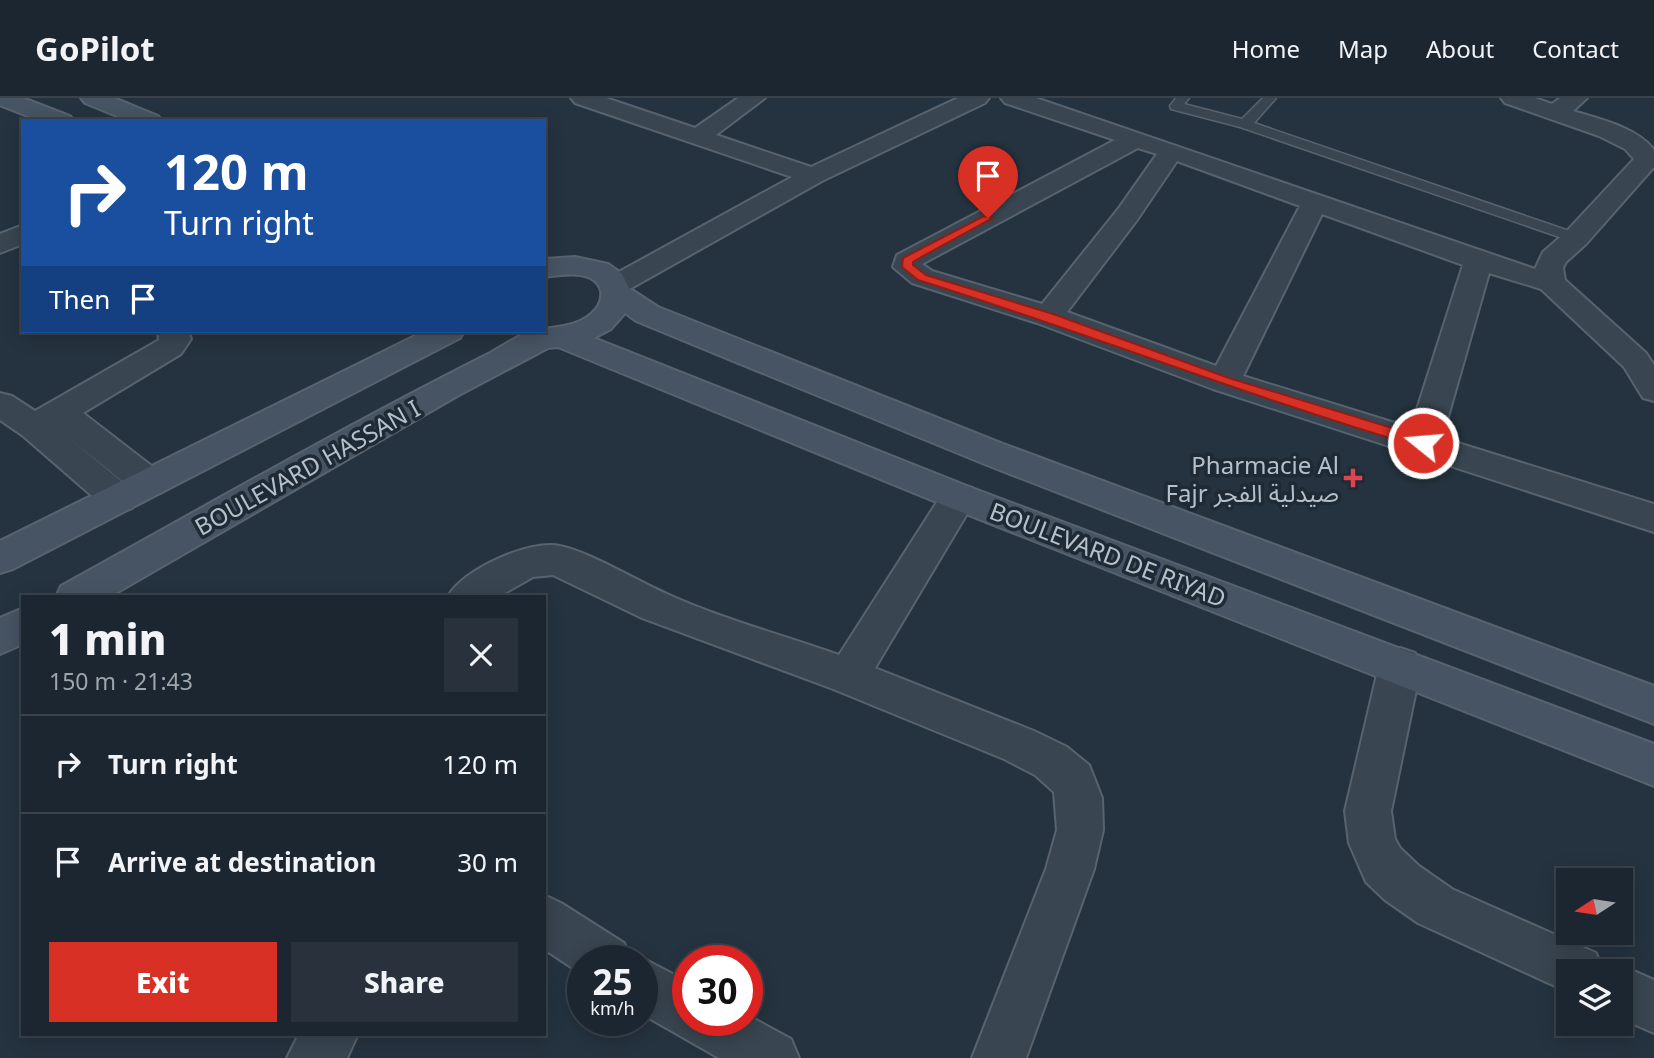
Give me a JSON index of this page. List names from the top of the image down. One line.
{"streets":{"main road":["BOULEVARD HASSAN I","BOULEVARD DE RIYAD"]},"crossings":[["BOULEVARD HASSAN I","BOULEVARD DE RIYAD"]],"places":{"health":["Pharmacie Al Fajr صيدلية الفجر"]},"north":"left","page":{"header":"GoPilot","nav":["Home","Map","About","Contact"],"turn":["120 m","Turn right"],"then":"Then","heading":["1 min","150 m · 21:43"],"list":[{"name":"Turn right","value":"120 m"},{"name":"Arrive at destination","value":"30 m"}],"buttons":["Exit","Share"],"speed":"25 km/h","limit":"30"}}
